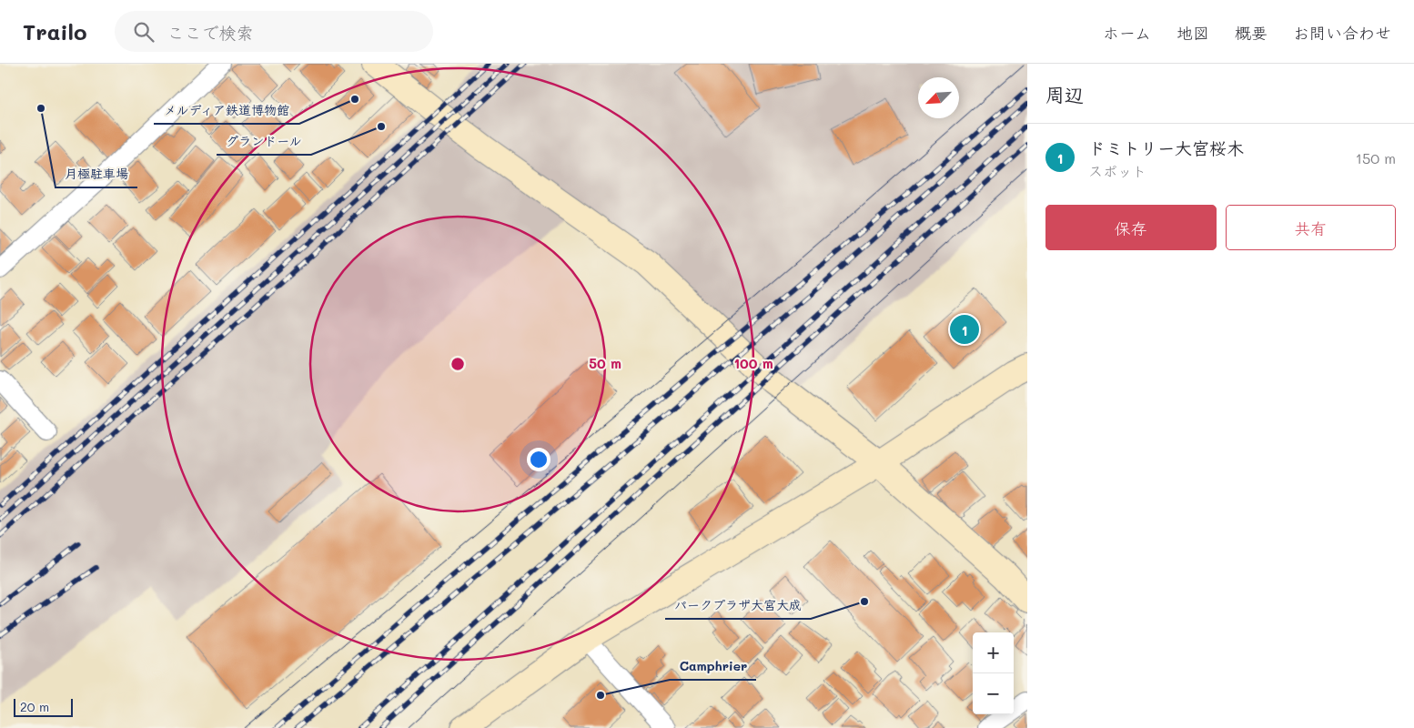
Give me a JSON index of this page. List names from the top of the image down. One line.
{"places":["メルディア鉄道博物館","月極駐車場","グランドール","パークプラザ大宮大成","Camphrier"],"scale_bar":"20 m","north":"bottom left","page":{"header":"Trailo","search":"ここで検索","nav":["ホーム","地図","概要","お問い合わせ"],"heading":"周辺","list":[{"mark":"1","name":"ドミトリー大宮桜木","note":"スポット","value":"150 m"}],"buttons":["保存","共有"],"pins":"1","map_buttons":["+","−"],"scale":"20 m"},"rings":["50 m","100 m"]}
